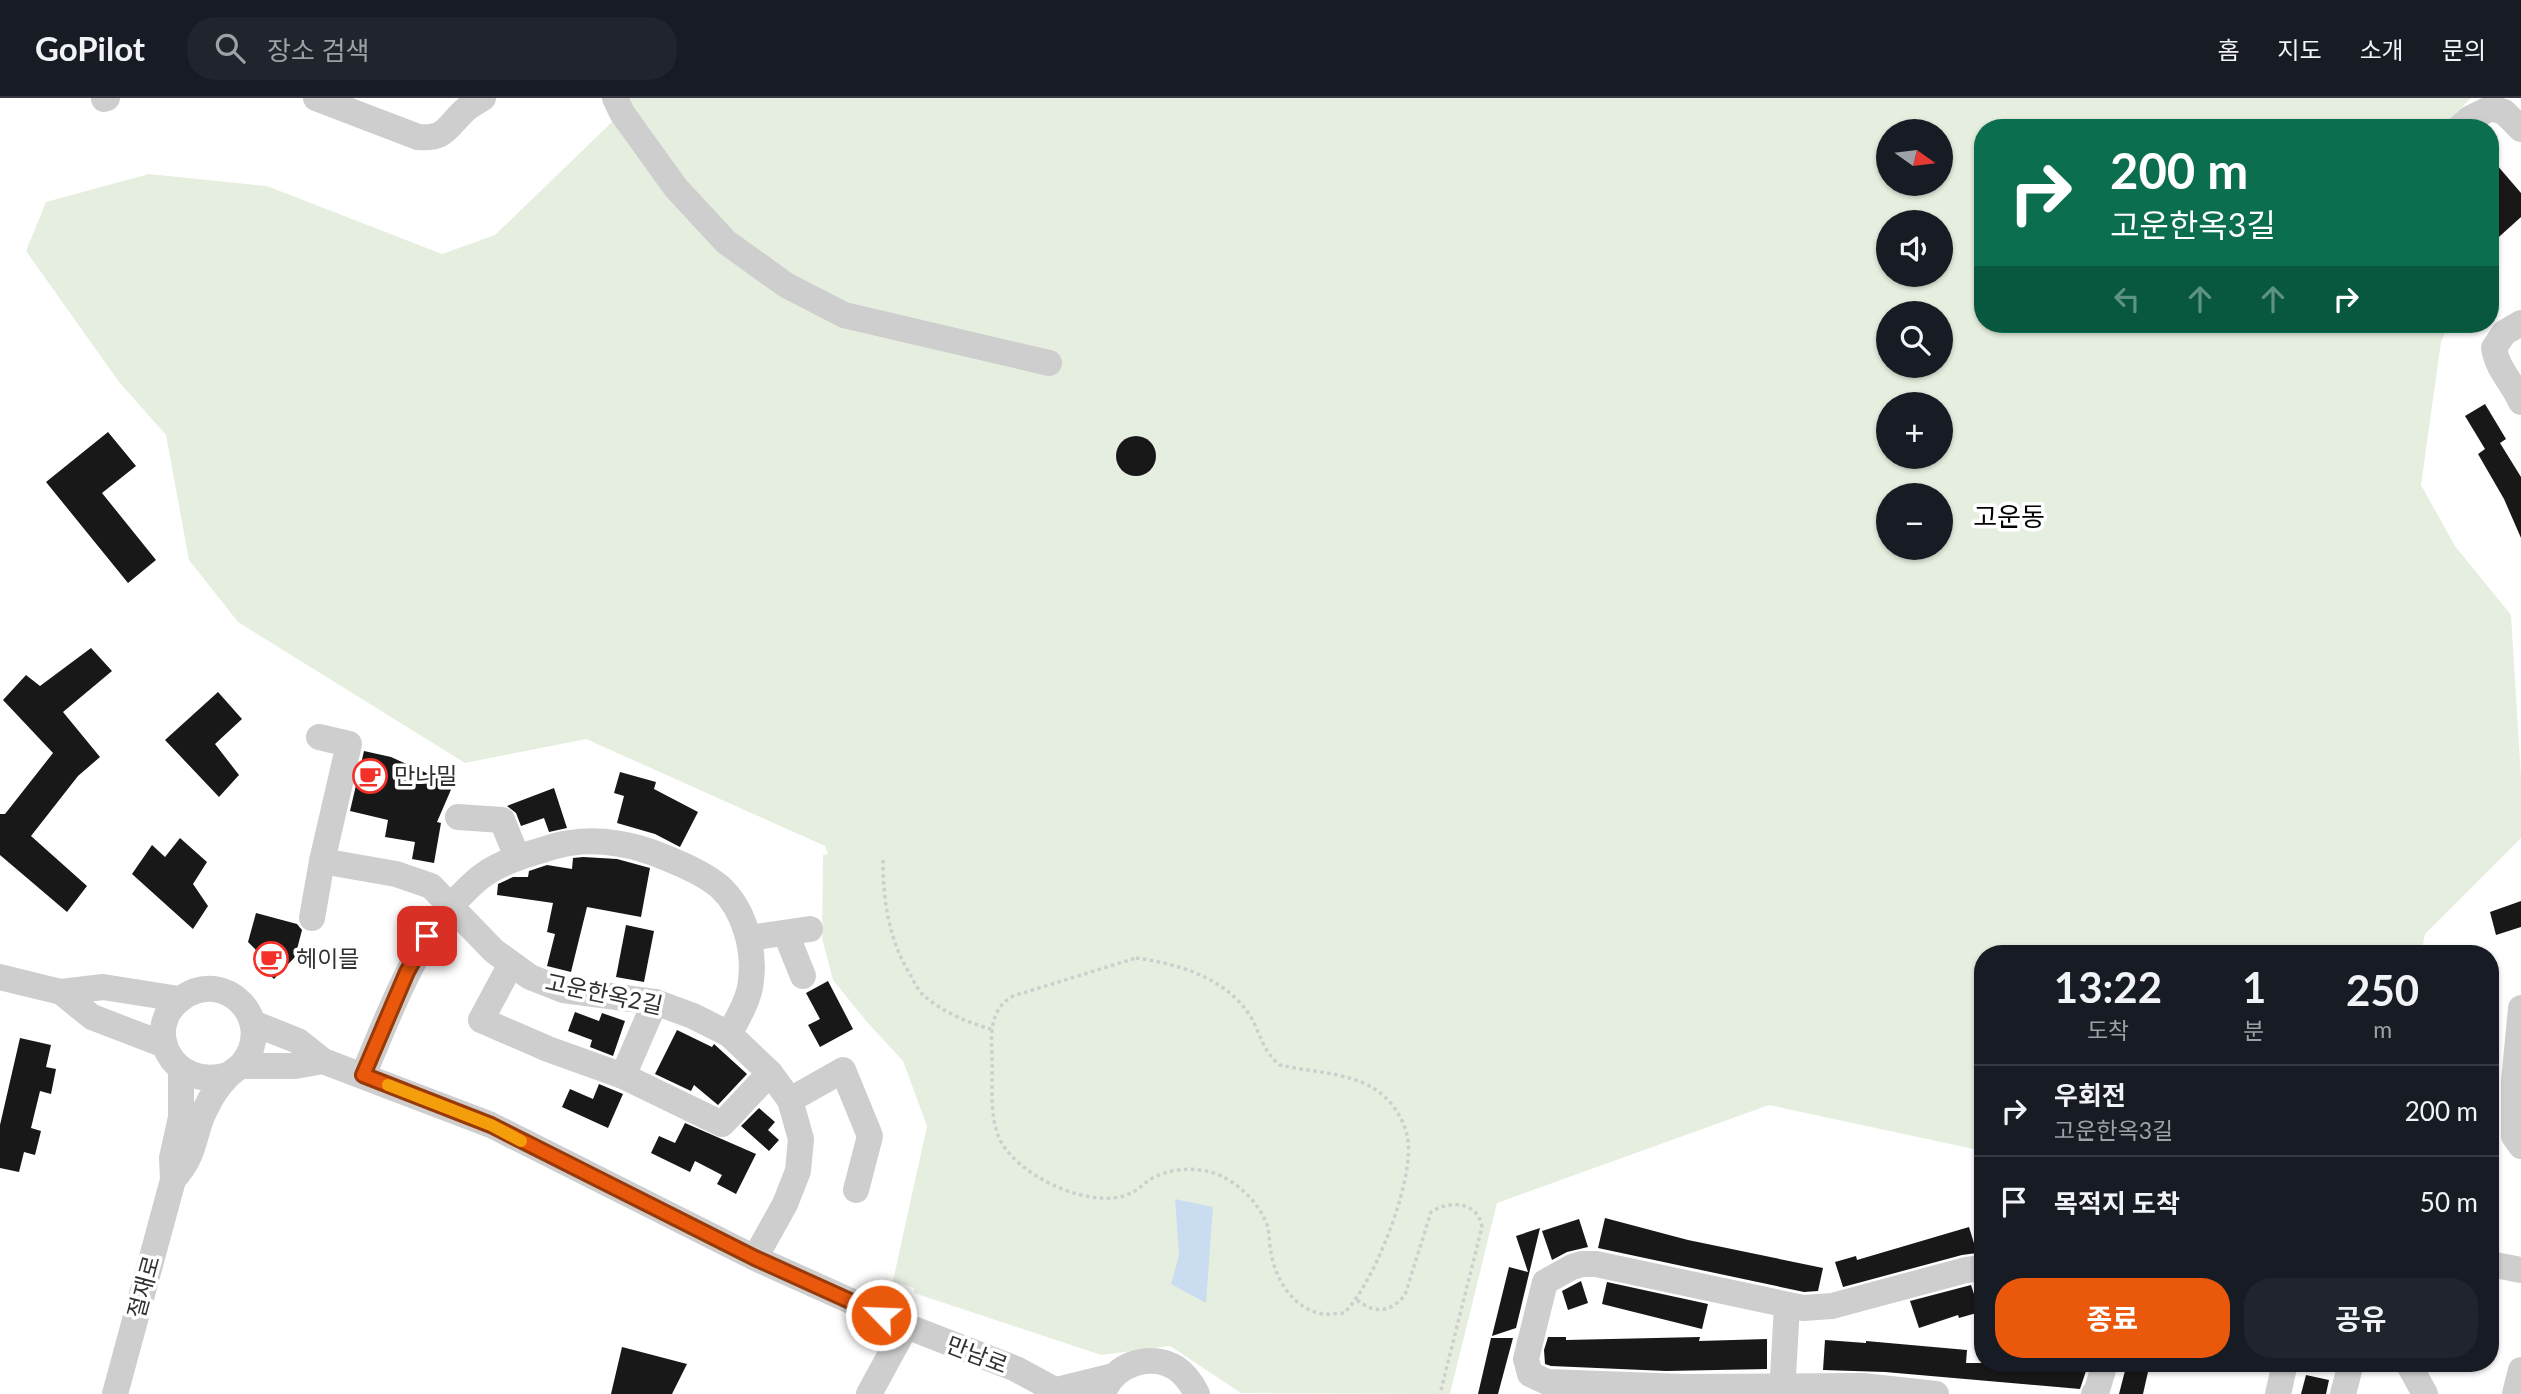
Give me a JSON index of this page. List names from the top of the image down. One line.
{"streets":{"street":["고운한옥2길","절재로","만남로"]},"crossings":[["고운한옥2길","만남로"]],"districts":["고운동"],"places":{"cafe":["만나밀","헤이믈"]},"north":"right","page":{"header":"GoPilot","search":"장소 검색","nav":["홈","지도","소개","문의"],"map_buttons":["+","−"],"turn":["200 m","고운한옥3길"],"eta":["13:22","도착","1","분","250","m"],"list":[{"name":"우회전","note":"고운한옥3길","value":"200 m"},{"name":"목적지 도착","value":"50 m"}],"buttons":["종료","공유"]}}
